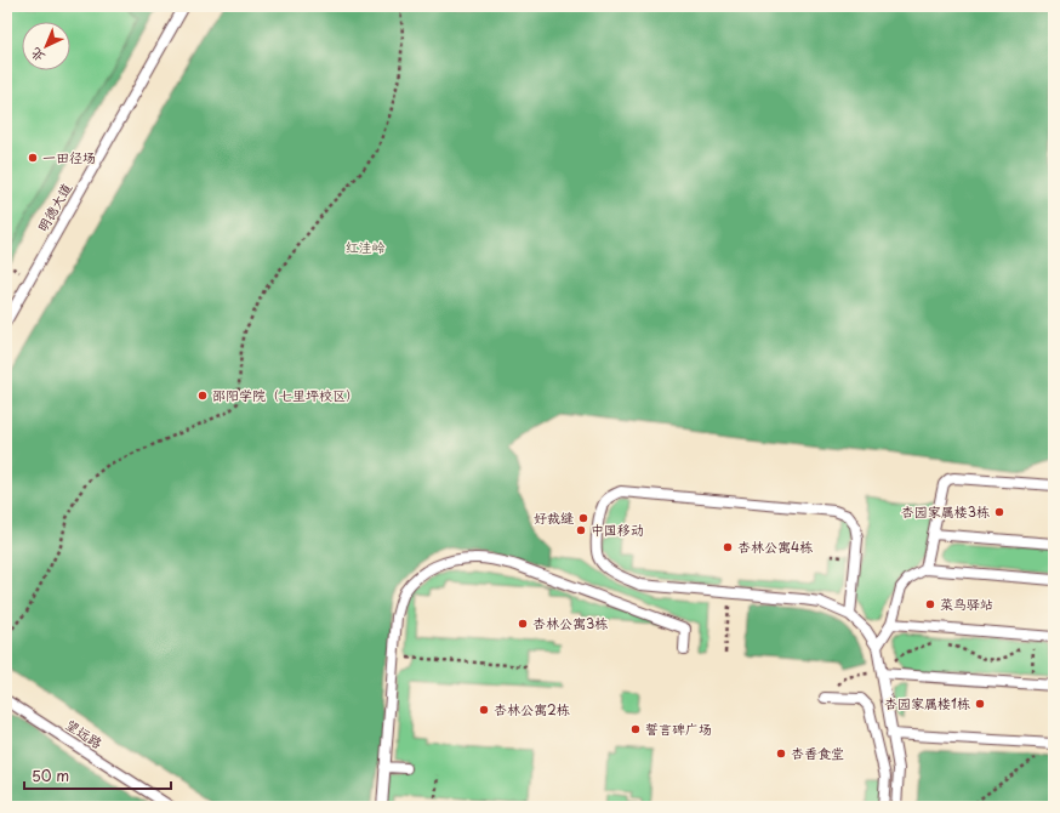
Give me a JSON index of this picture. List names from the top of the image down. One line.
{"streets":{"lane":["明德大道","望远路"]},"parks":["红洼岭"],"places":["一田径场","邵阳学院（七里坪校区）","杏园家属楼3栋","好裁缝","中国移动","杏林公寓4栋","菜鸟驿站","杏林公寓3栋","杏园家属楼1栋","杏林公寓2栋","誓言碑广场","杏香食堂"],"scale_bar":"50 m","north":"bottom left"}
